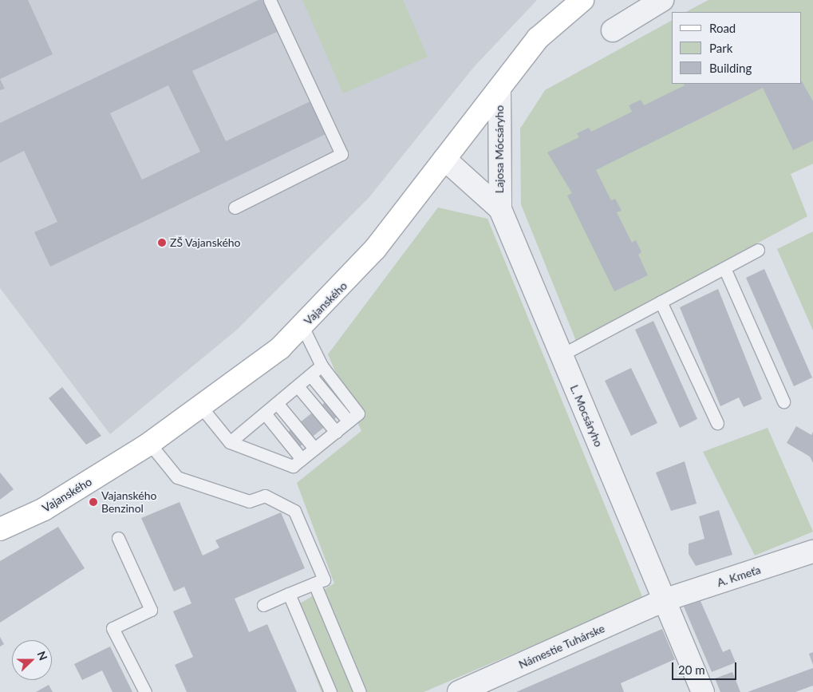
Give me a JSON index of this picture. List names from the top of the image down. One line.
{"streets":{"main road":["Vajanského"],"street":["Lajosa Mócsáryho","L. Mocsáryho","A. Kmeťa","Námestie Tuhárske"]},"crossings":[["Lajosa Mócsáryho","Vajanského"],["Lajosa Mócsáryho","L. Mocsáryho"],["Vajanského","L. Mocsáryho"],["L. Mocsáryho","A. Kmeťa"],["L. Mocsáryho","Námestie Tuhárske"],["A. Kmeťa","Námestie Tuhárske"]],"places":["ZŠ Vajanského","Vajanského Benzinol"],"legend":["Road","Park","Building"],"scale_bar":"20 m","north":"right"}
